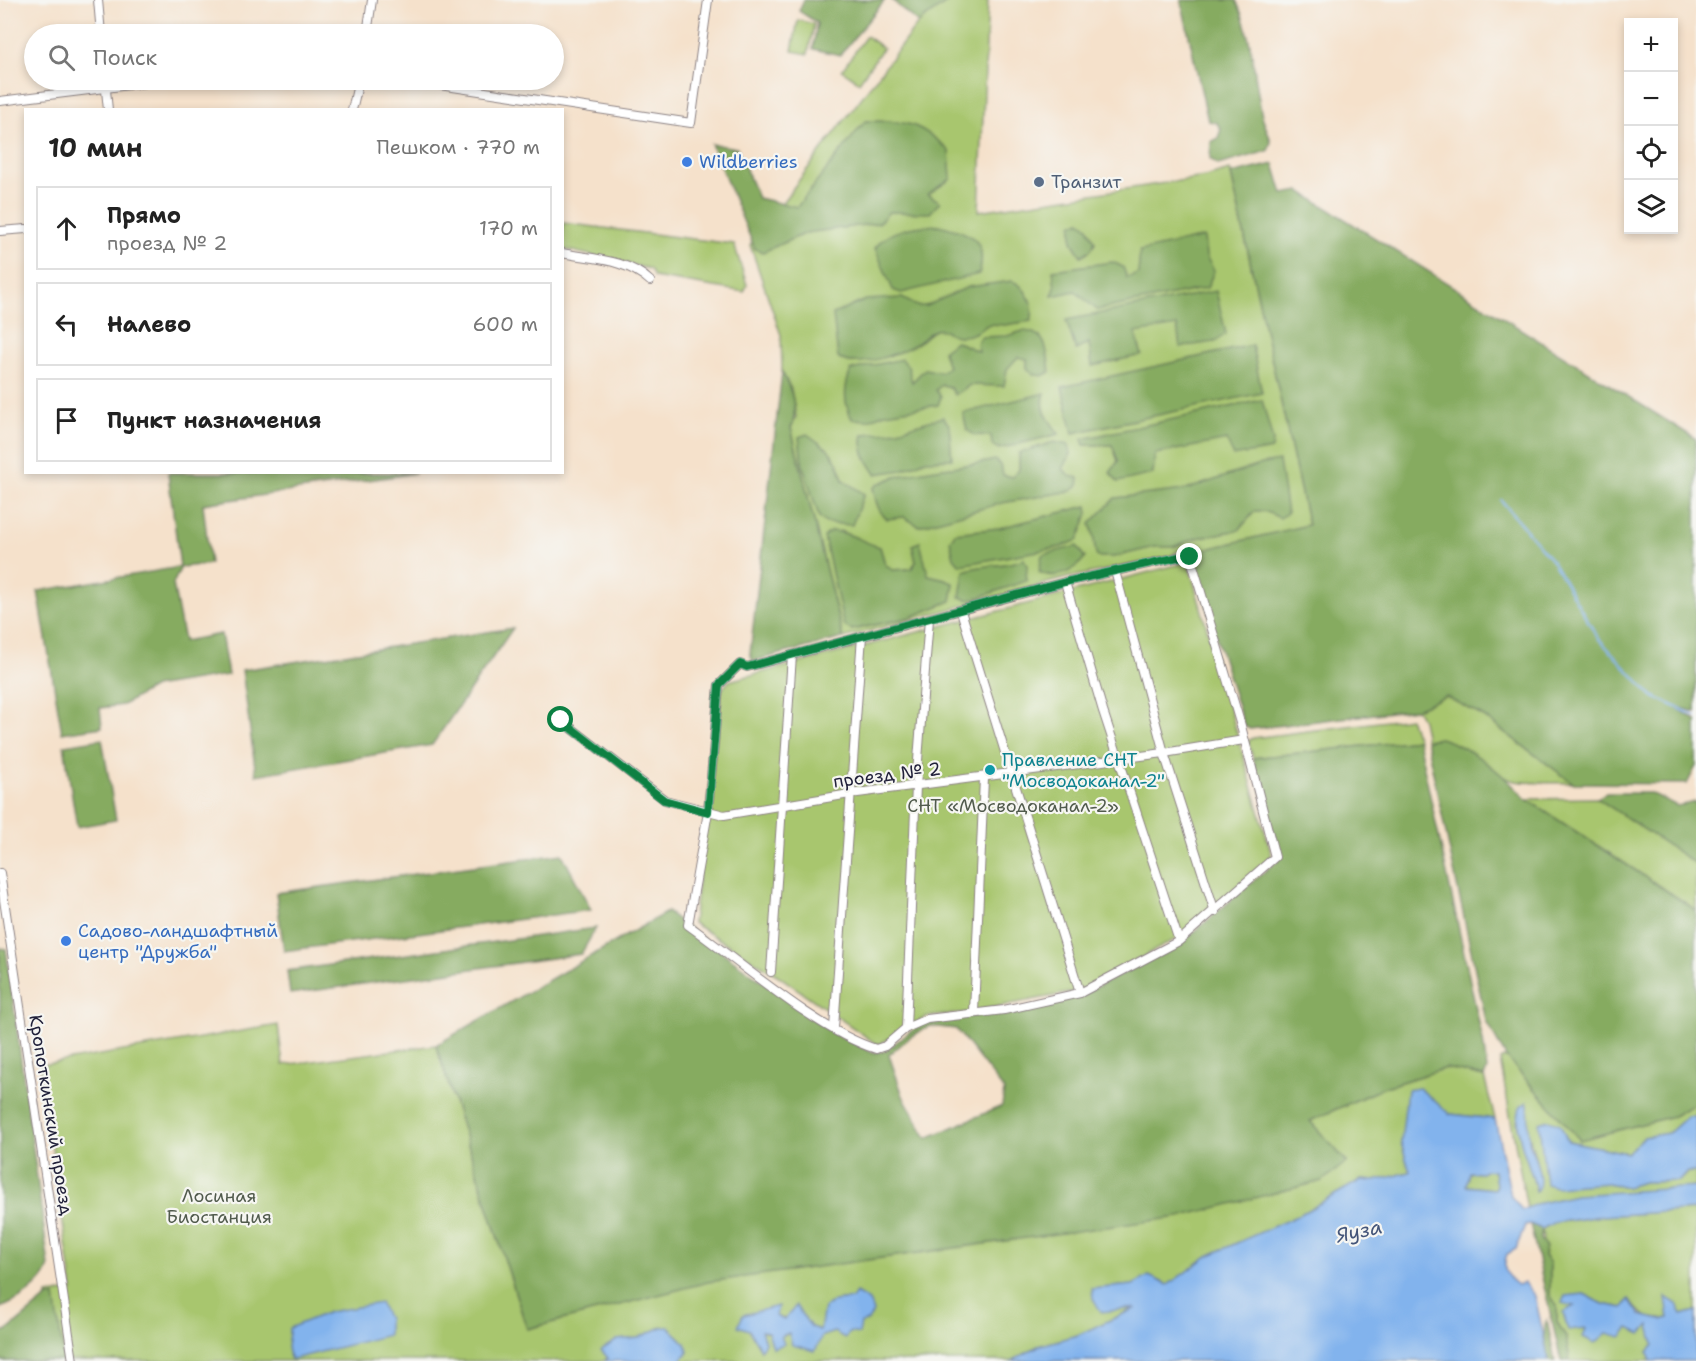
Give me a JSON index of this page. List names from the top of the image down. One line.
{"streets":{"street":["проезд № 2","Кропоткинский проезд"]},"water":["Яуза"],"parks":["СНТ «Мосводоканал-2»","Лосиная Биостанция"],"places":["Wildberries","Транзит","Правление СНТ \"Мосводоканал-2\"","Садово-ландшафтный центр \"Дружба\""],"page":{"map_buttons":["+","−"],"search":"Поиск","heading":["10 мин","Пешком · 770 m"],"list":[["Прямо","проезд № 2","170 m"],["Налево","600 m"],"Пункт назначения"]}}
